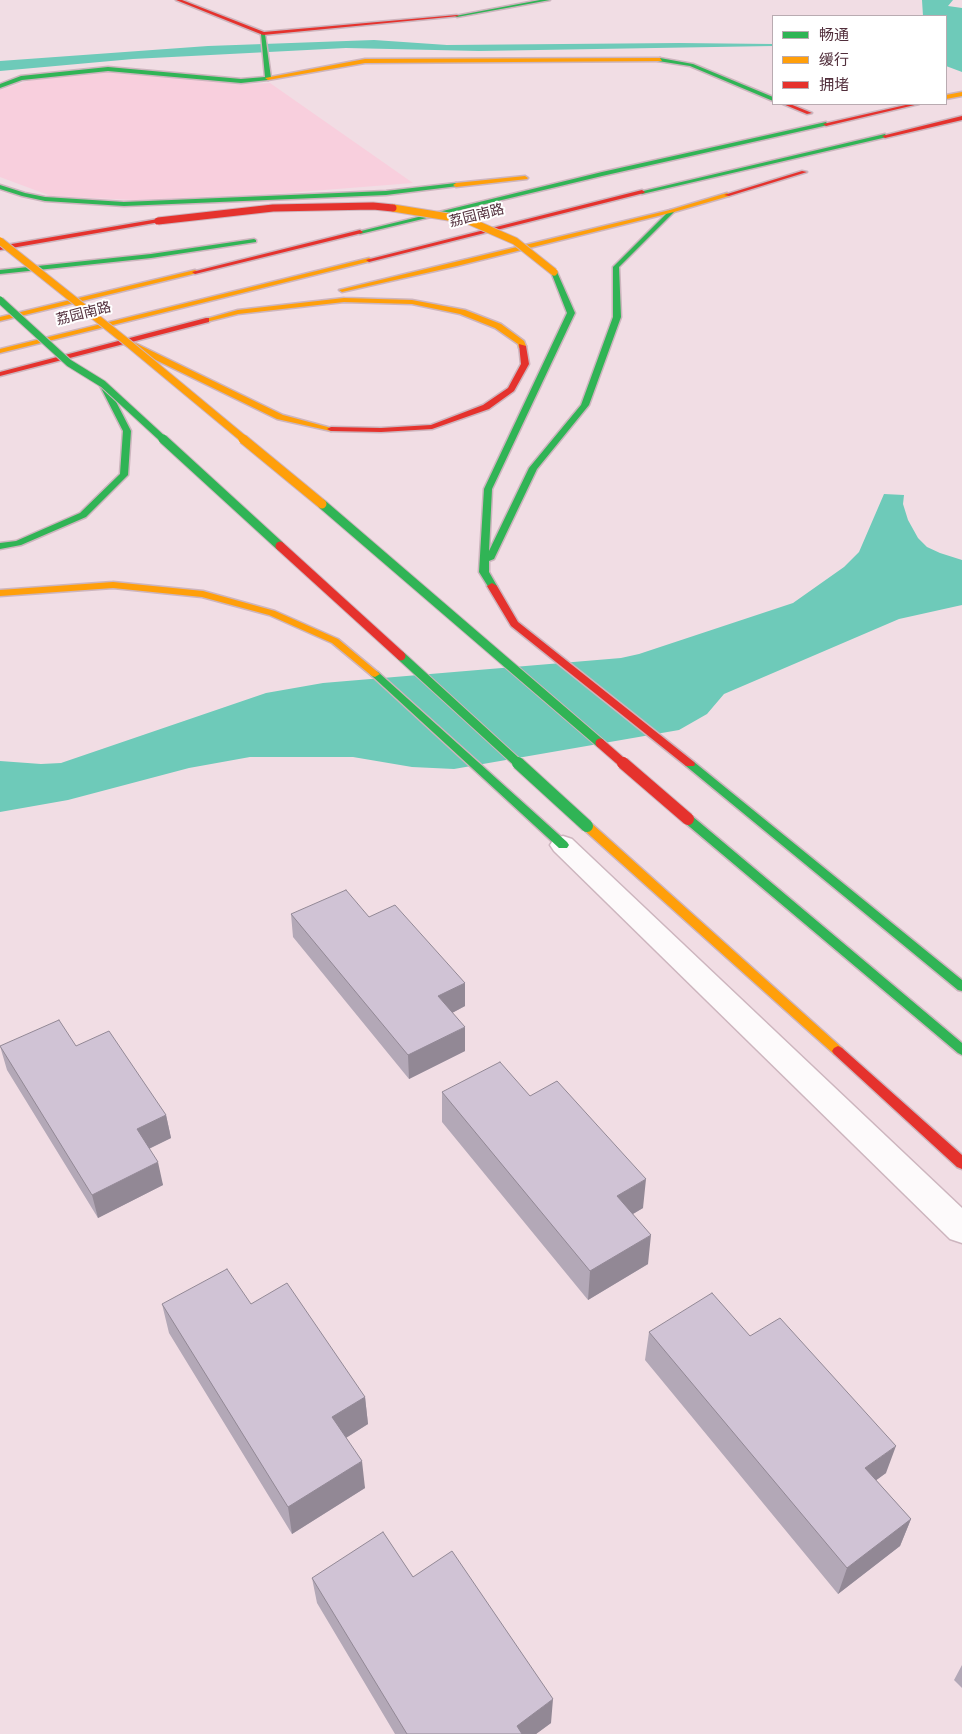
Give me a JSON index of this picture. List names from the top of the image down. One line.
{"streets":{"main road":["荔园南路"]},"legend":["畅通","缓行","拥堵"]}
